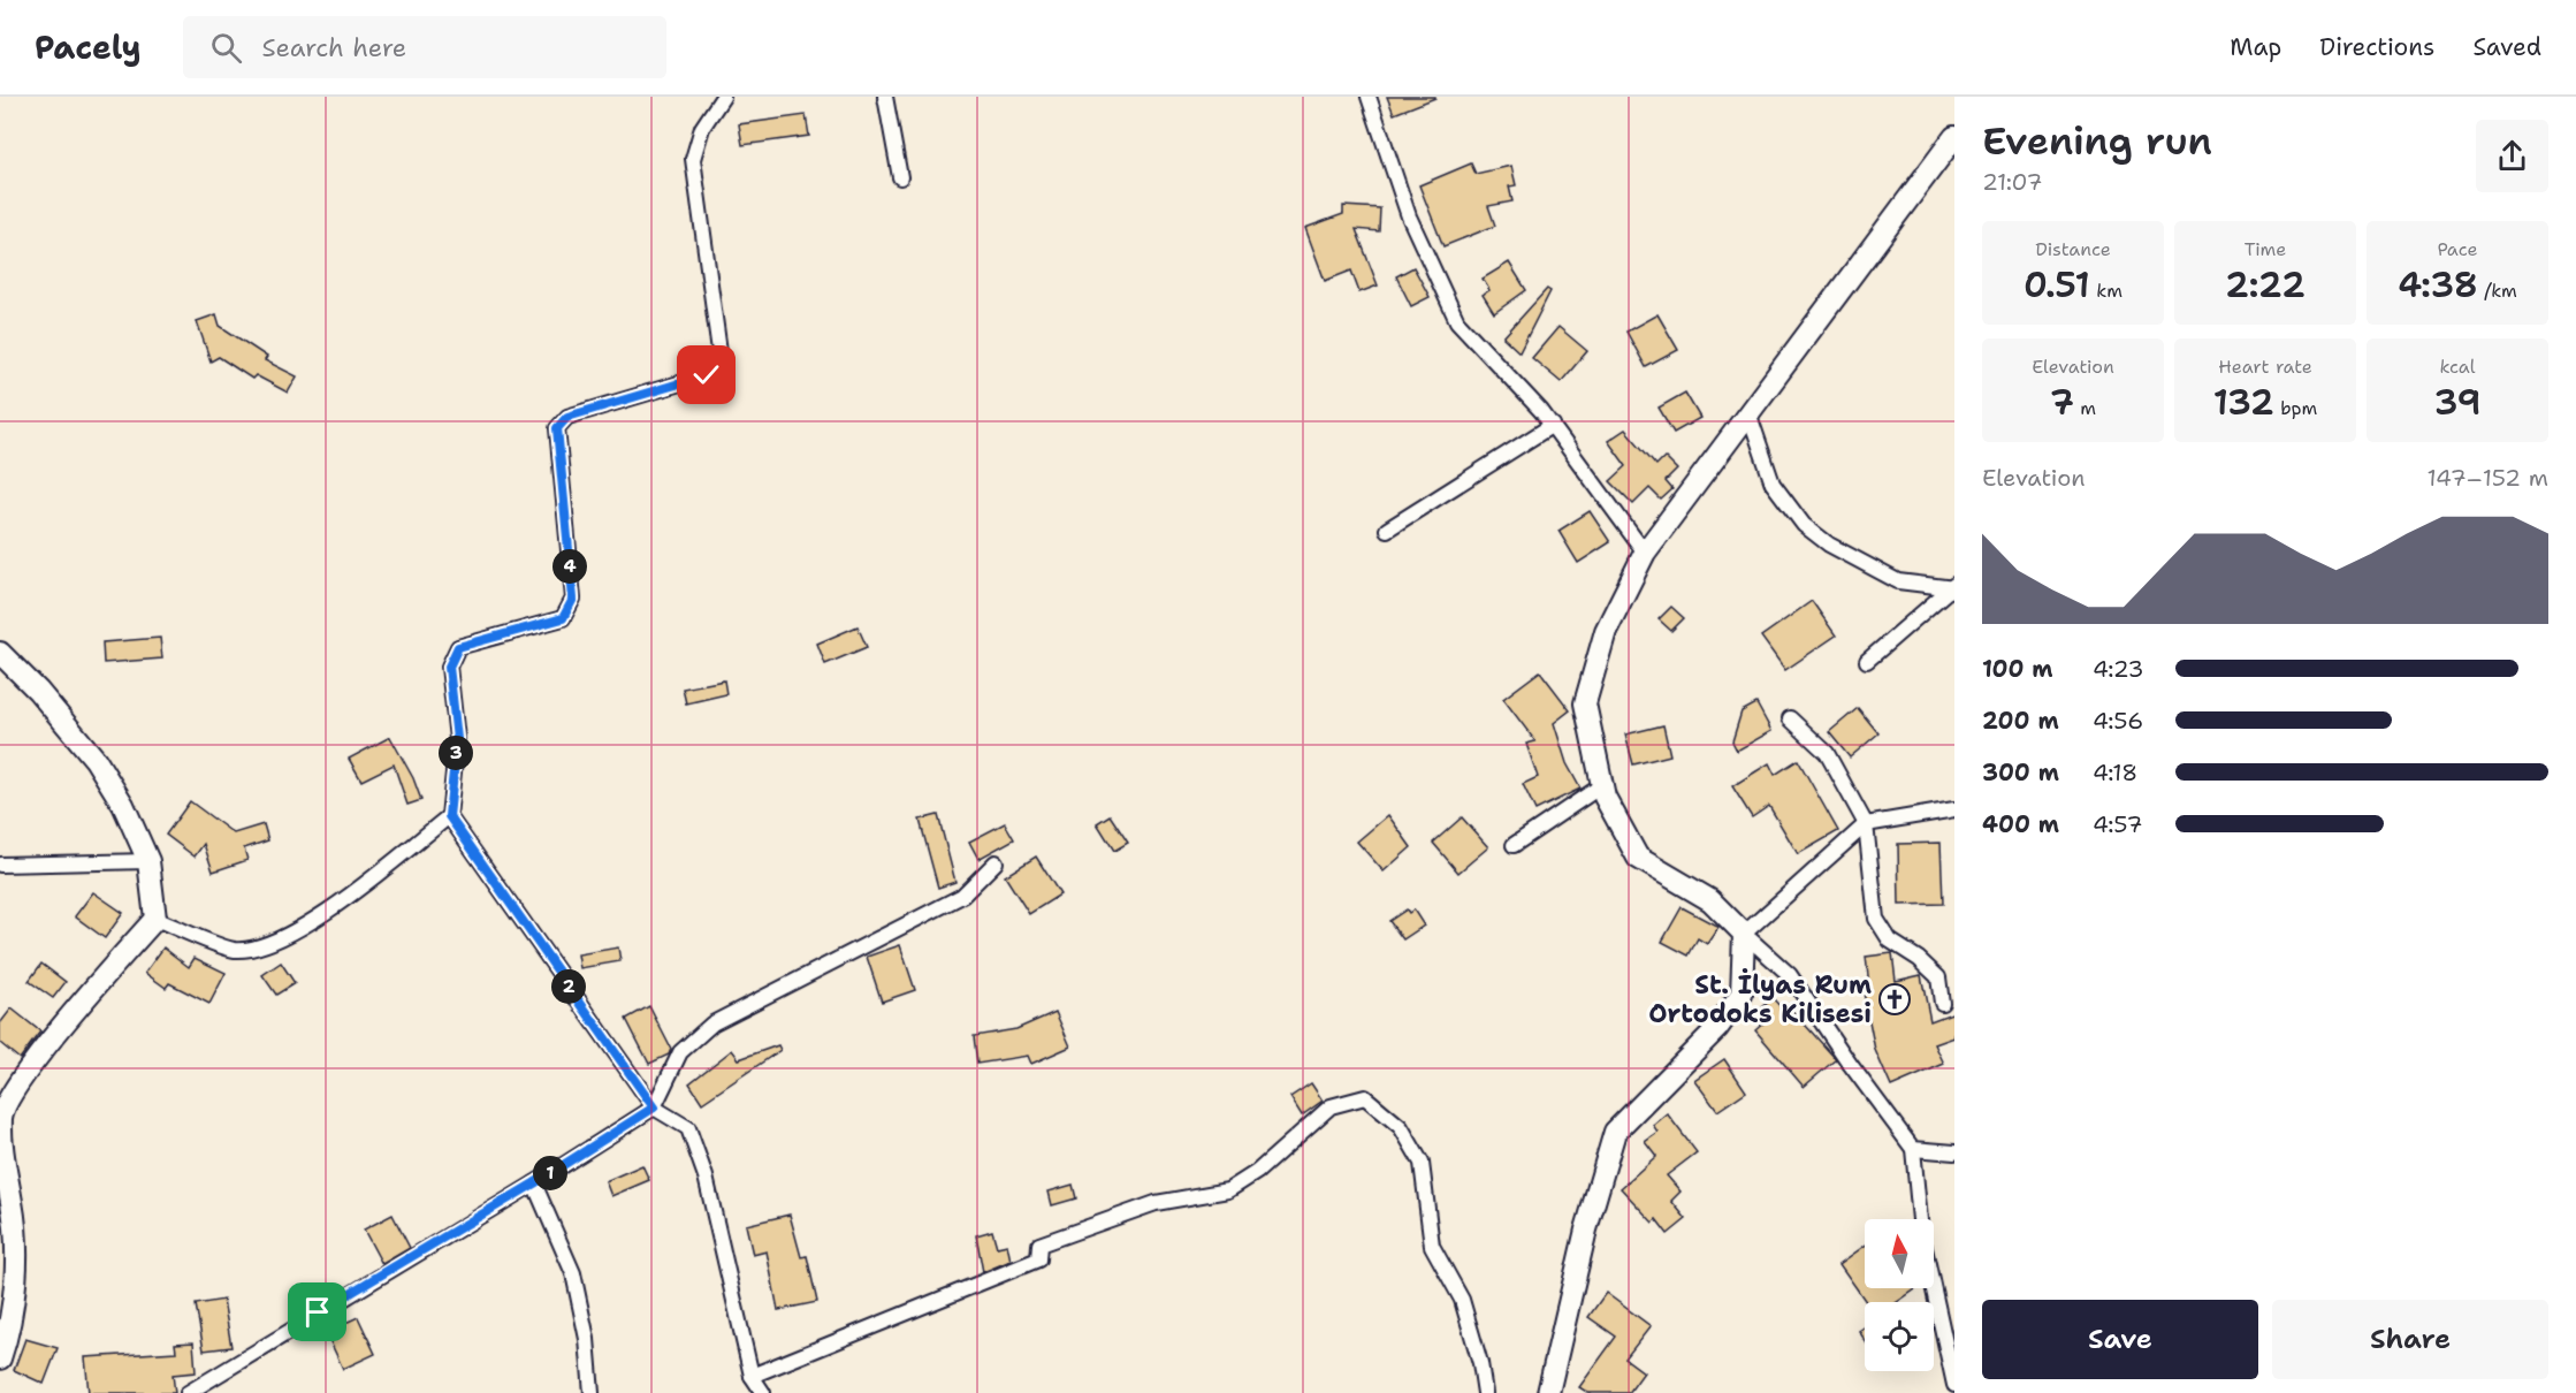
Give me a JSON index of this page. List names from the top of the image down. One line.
{"places":{"church":["St. İlyas Rum Ortodoks Kilisesi"]},"north":"top","page":{"header":"Pacely","search":"Search here","nav":["Map","Directions","Saved"],"heading":["Evening run","21:07"],"stats":[["Distance","0.51 km"],["Time","2:22"],["Pace","4:38 /km"],["Elevation","7 m"],["Heart rate","132 bpm"],["kcal","39"]],"chart":["Elevation","147–152 m"],"pins":["4","3","2","1"],"list":[{"name":"100 m","note":"4:23"},{"name":"200 m","note":"4:56"},{"name":"300 m","note":"4:18"},{"name":"400 m","note":"4:57"}],"buttons":["Save","Share"]}}
